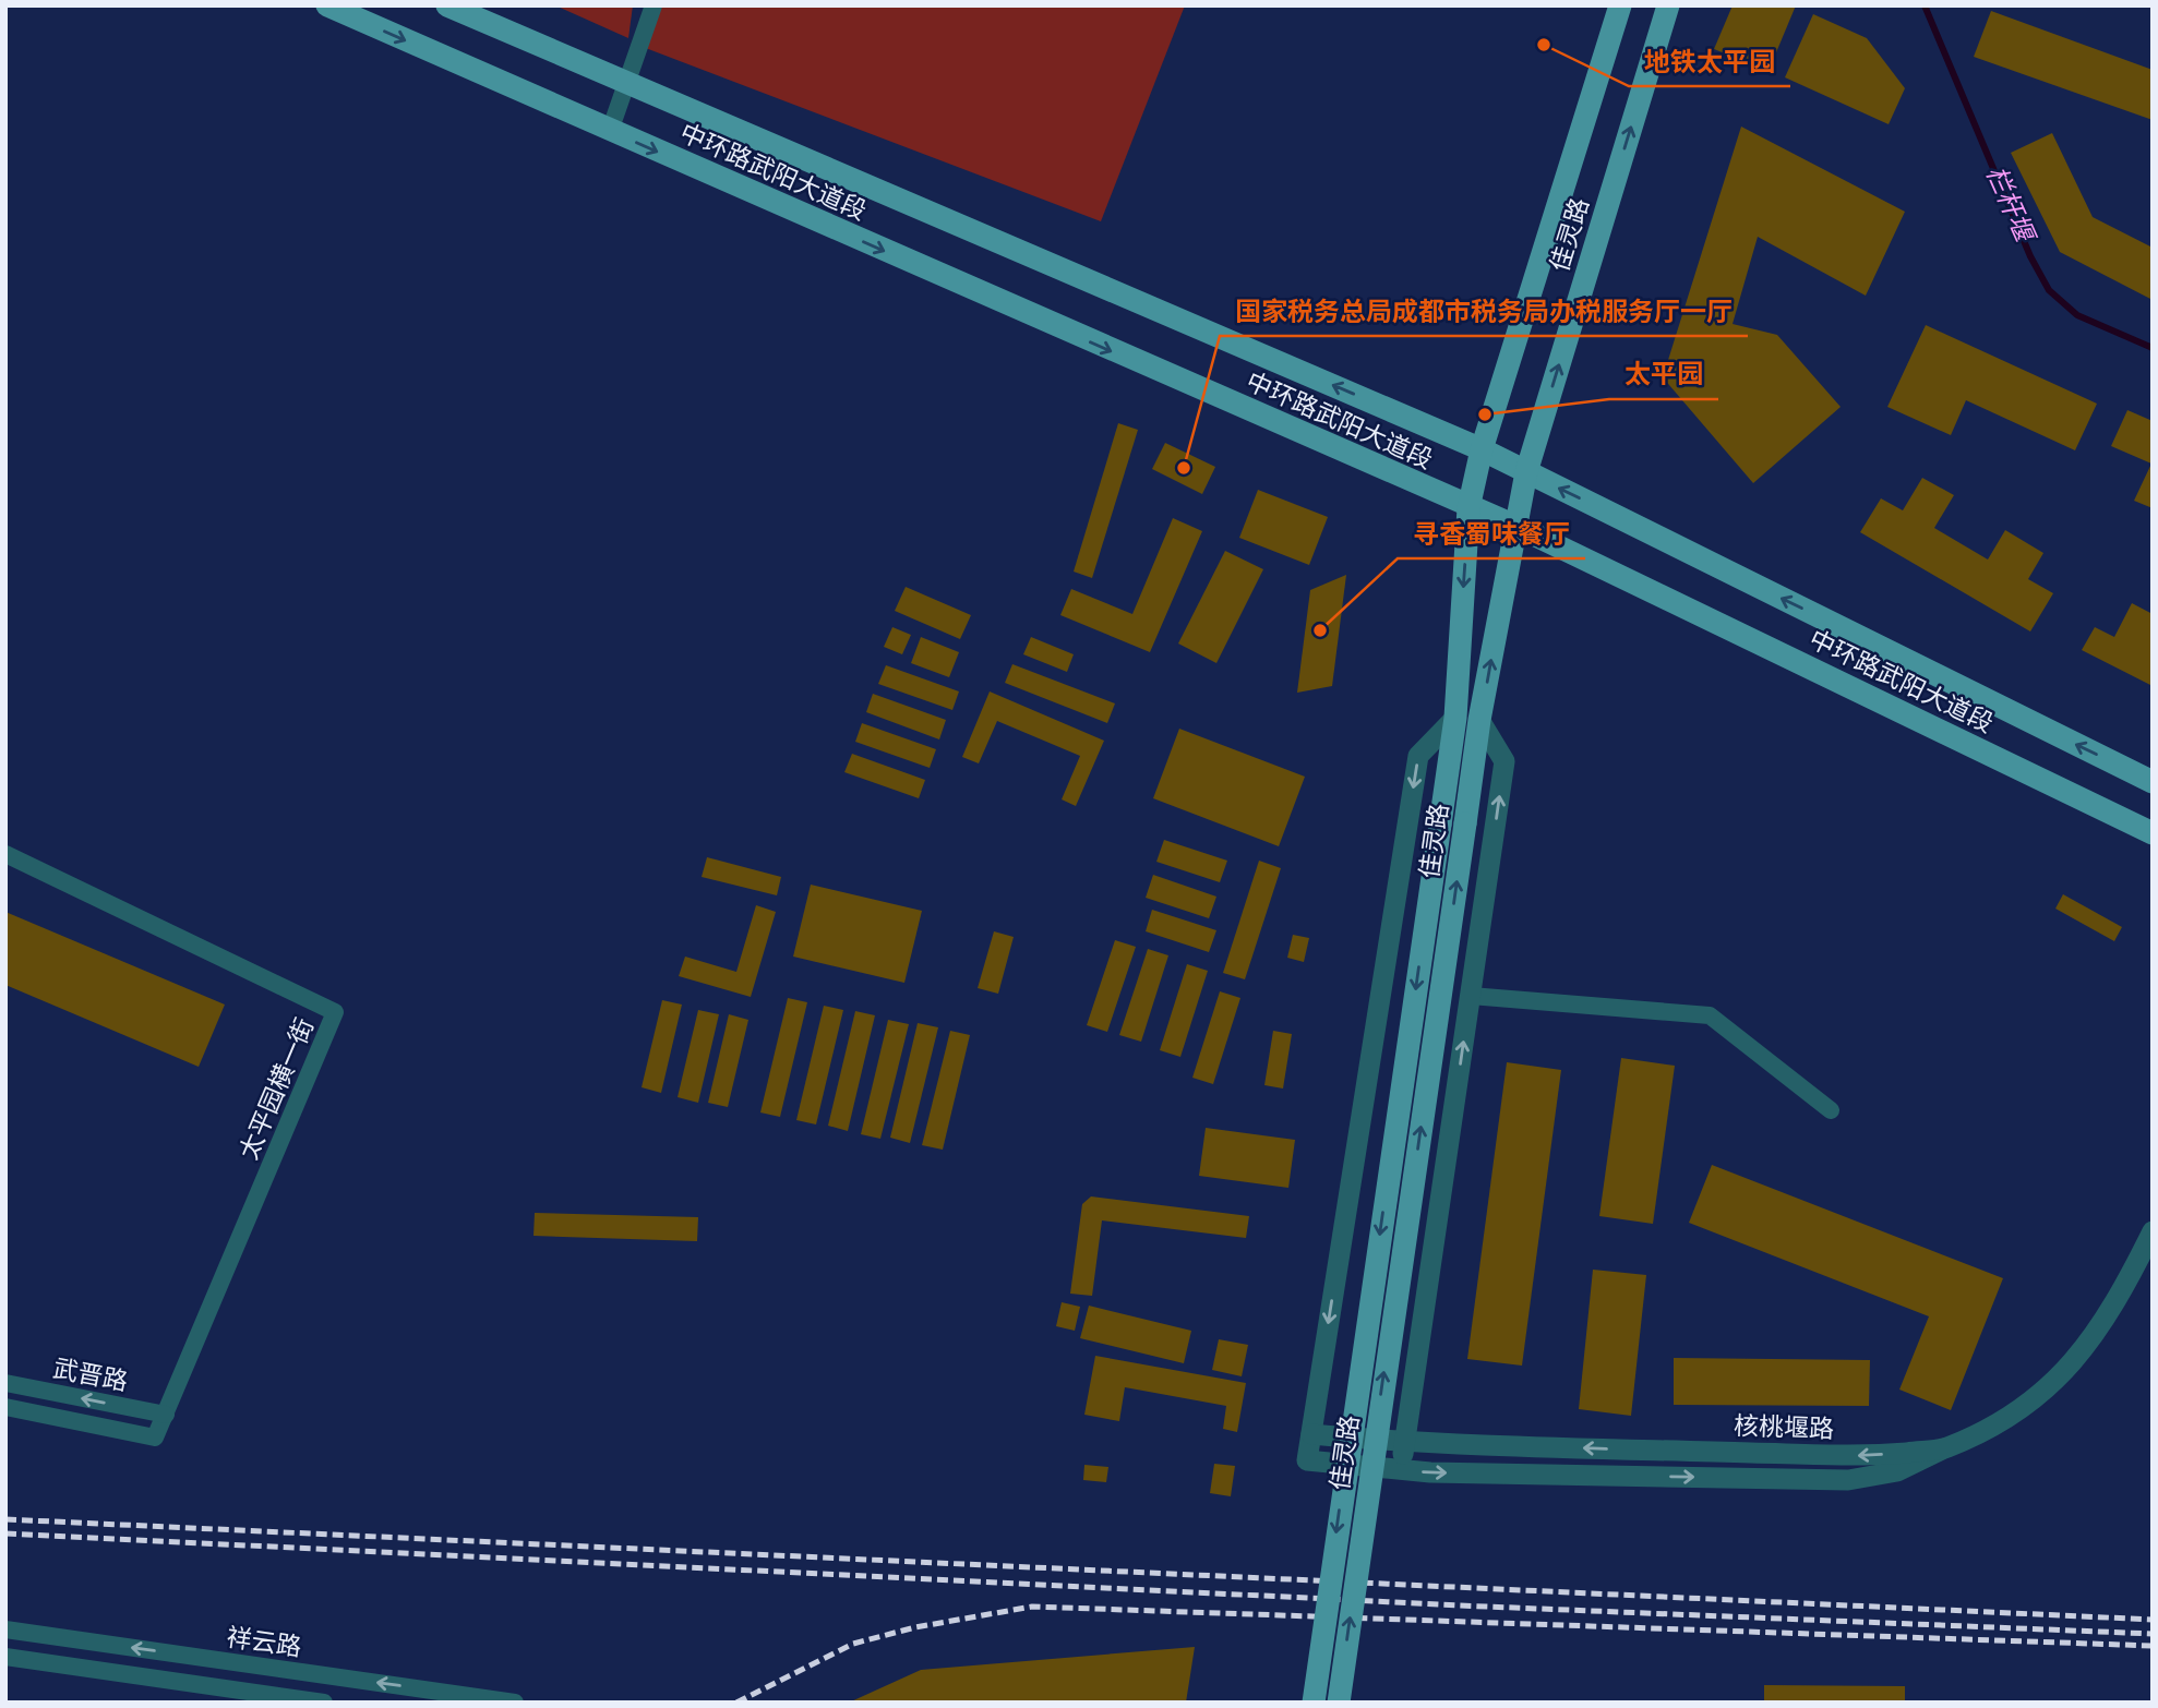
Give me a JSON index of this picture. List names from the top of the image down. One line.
{"streets":{"main road":["中环路武阳大道段","佳灵路"],"street":["太平园横一街","武晋路","核桃堰路","祥云路"]},"crossings":[["中环路武阳大道段","佳灵路"],["太平园横一街","武晋路"]],"water":["栏杆堰"],"places":["地铁太平园","太平园","国家税务总局成都市税务局办税服务厅一厅","寻香蜀味餐厅"]}
